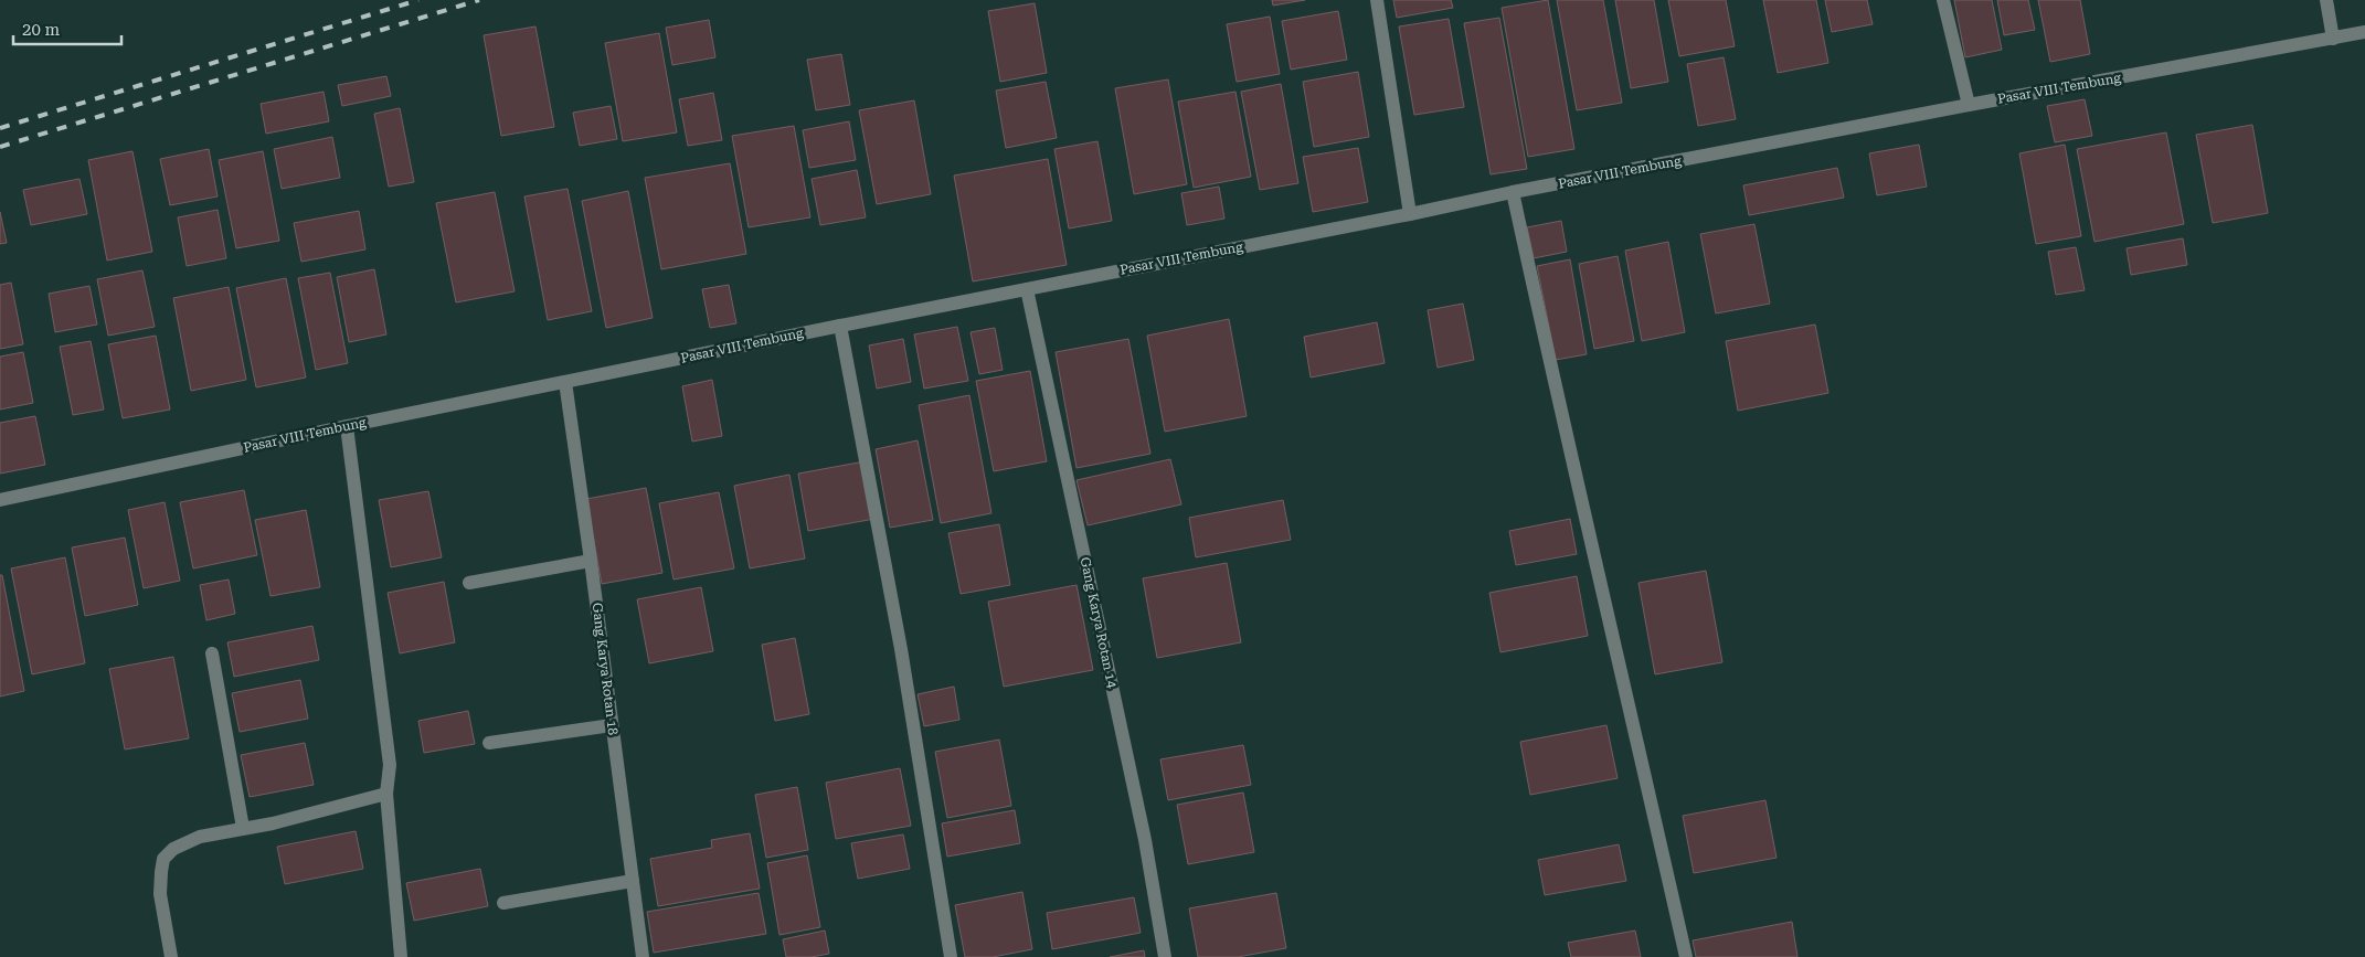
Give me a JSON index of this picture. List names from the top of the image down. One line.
{"streets":{"street":["Pasar VIII Tembung","Gang Karya Rotan 14","Gang Karya Rotan 18"]},"crossings":[["Pasar VIII Tembung","Gang Karya Rotan 14"],["Pasar VIII Tembung","Gang Karya Rotan 18"]],"scale_bar":"20 m"}
